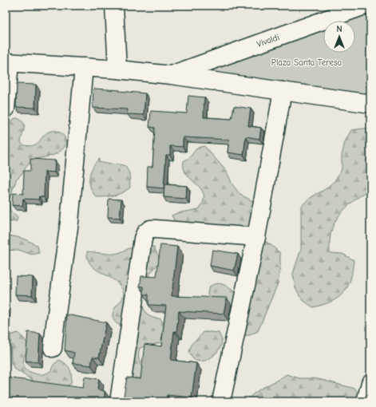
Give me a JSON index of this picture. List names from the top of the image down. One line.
{"streets":{"street":["Vivaldi"]},"parks":["Plaza Santa Teresa"],"north":"top"}
